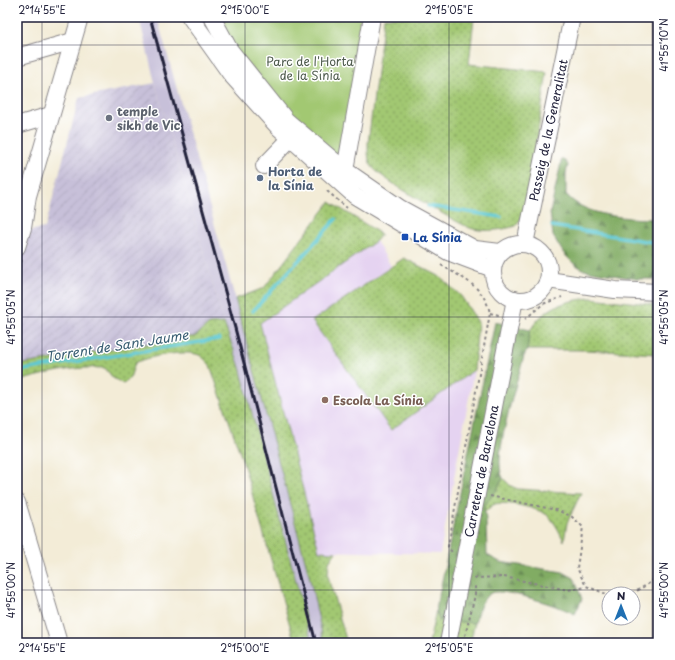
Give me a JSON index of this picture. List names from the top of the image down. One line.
{"streets":{"street":["Passeig de la Generalitat","Carretera de Barcelona"]},"crossings":[["Passeig de la Generalitat","Carretera de Barcelona"]],"water":["Torrent de Sant Jaume"],"parks":["Parc de l'Horta de la Sínia"],"places":{"other":["temple sikh de Vic","Horta de la Sínia","Escola La Sínia"],"transit":["La Sínia"]},"north":"top","coordinates":["2°14'55\"E","2°15'00\"E","2°15'05\"E","41°55'10\"N","41°55'05\"N","41°55'00\"N"]}
